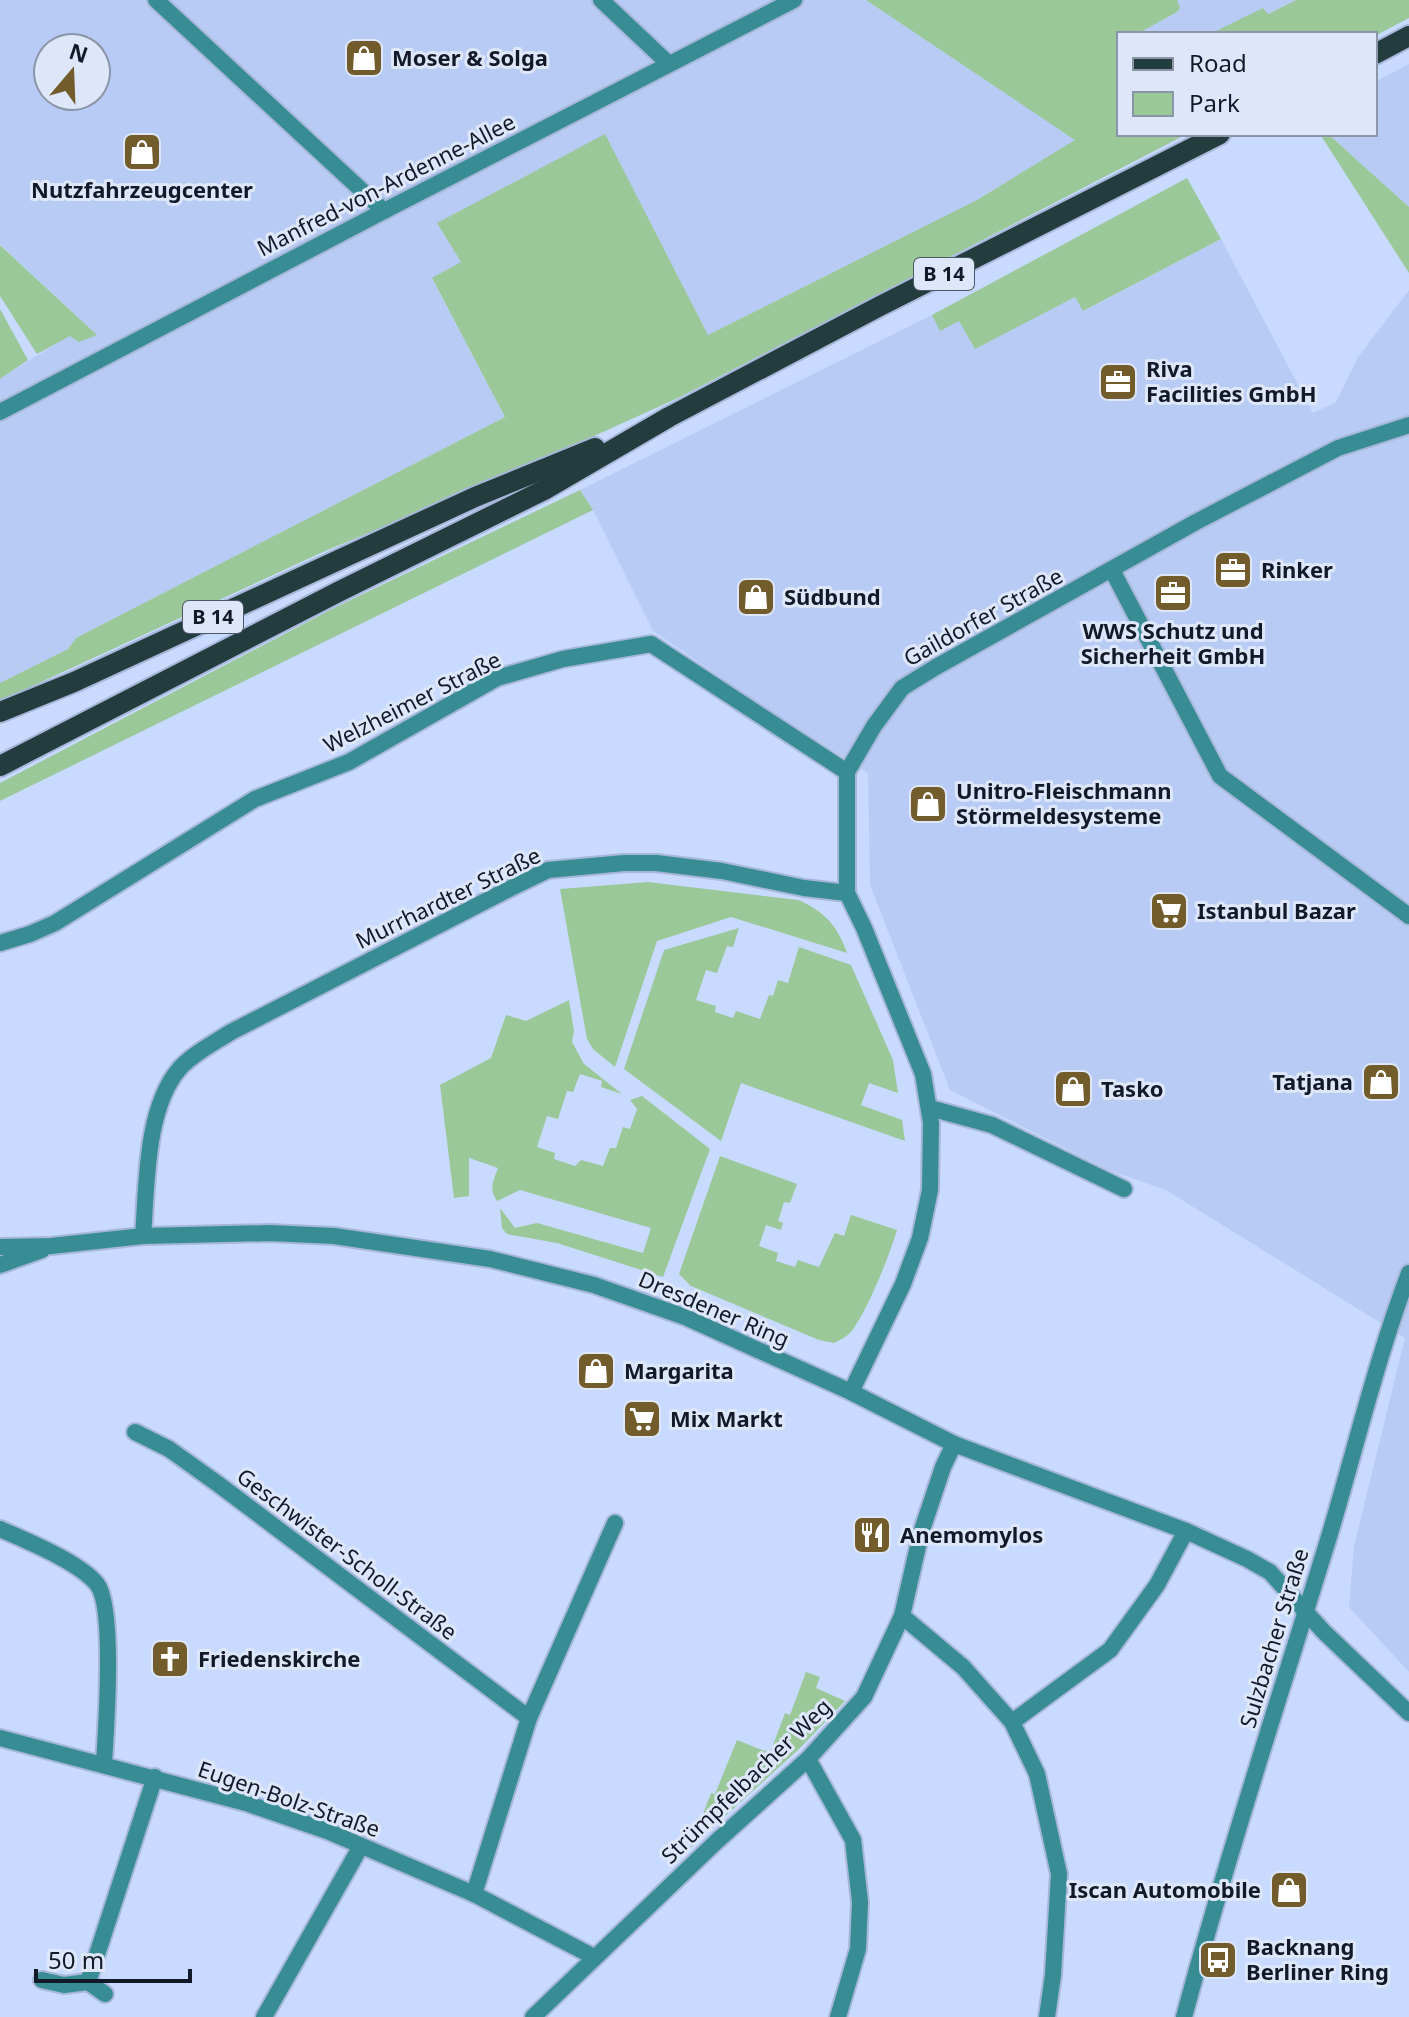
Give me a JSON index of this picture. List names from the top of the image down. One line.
{"streets":{"main road":["B 14"],"street":["Manfred-von-Ardenne-Allee","Gaildorfer Straße","Welzheimer Straße","Murrhardter Straße","Dresdener Ring","Geschwister-Scholl-Straße","Sulzbacher Straße","Strümpfelbacher Weg","Eugen-Bolz-Straße"]},"crossings":[["Gaildorfer Straße","Welzheimer Straße"],["Murrhardter Straße","Dresdener Ring"],["Dresdener Ring","Sulzbacher Straße"],["Dresdener Ring","Strümpfelbacher Weg"],["Strümpfelbacher Weg","Eugen-Bolz-Straße"]],"places":{"shop":["Moser & Solga","Nutzfahrzeugcenter","Südbund","Unitro-Fleischmann Störmeldesysteme","Tatjana","Tasko","Margarita","Iscan Automobile"],"office":["Riva Facilities GmbH","Rinker","WWS Schutz und Sicherheit GmbH"],"supermarket":["Istanbul Bazar","Mix Markt"],"restaurant":["Anemomylos"],"church":["Friedenskirche"],"bus stop":["Backnang Berliner Ring"]},"legend":["Road","Park"],"scale_bar":"50 m","north":"top"}
